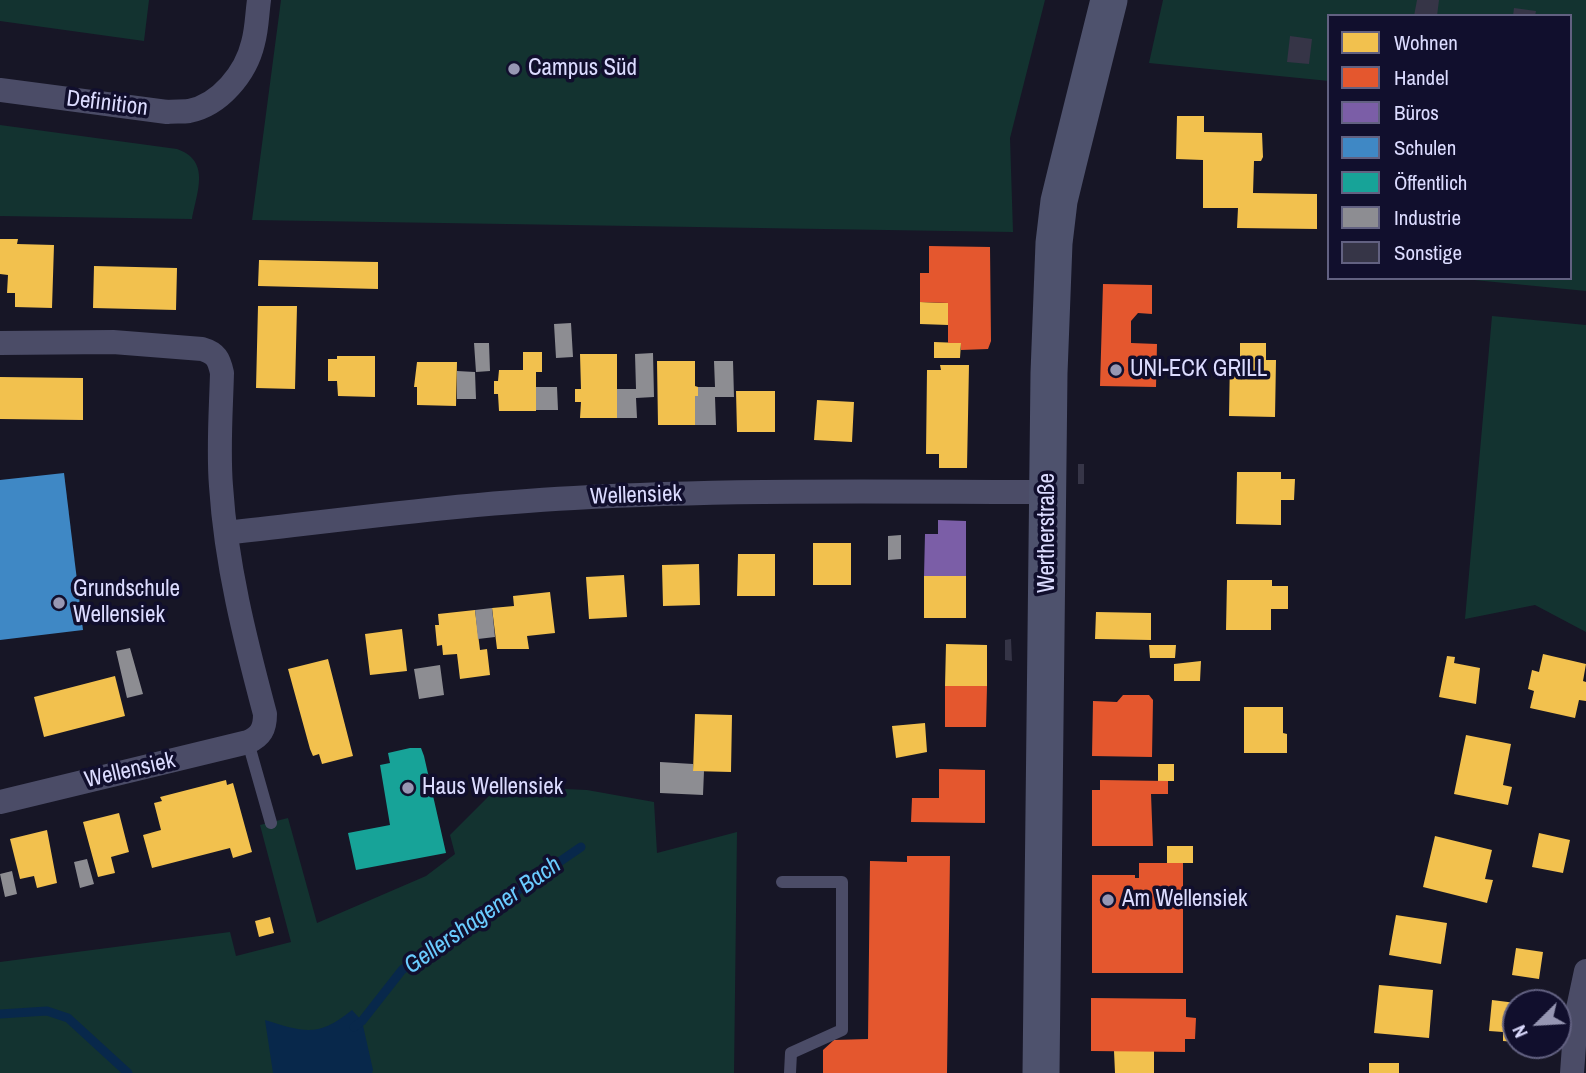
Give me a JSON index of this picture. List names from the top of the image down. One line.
{"streets":{"main road":["Wertherstraße"],"street":["Definition","Wellensiek"]},"crossings":[["Wellensiek","Wertherstraße"]],"water":["Gellershagener Bach"],"places":["Campus Süd","UNI-ECK GRILL","Grundschule Wellensiek","Haus Wellensiek","Am Wellensiek"],"legend":["Wohnen","Handel","Büros","Schulen","Öffentlich","Industrie","Sonstige"],"north":"bottom left"}
